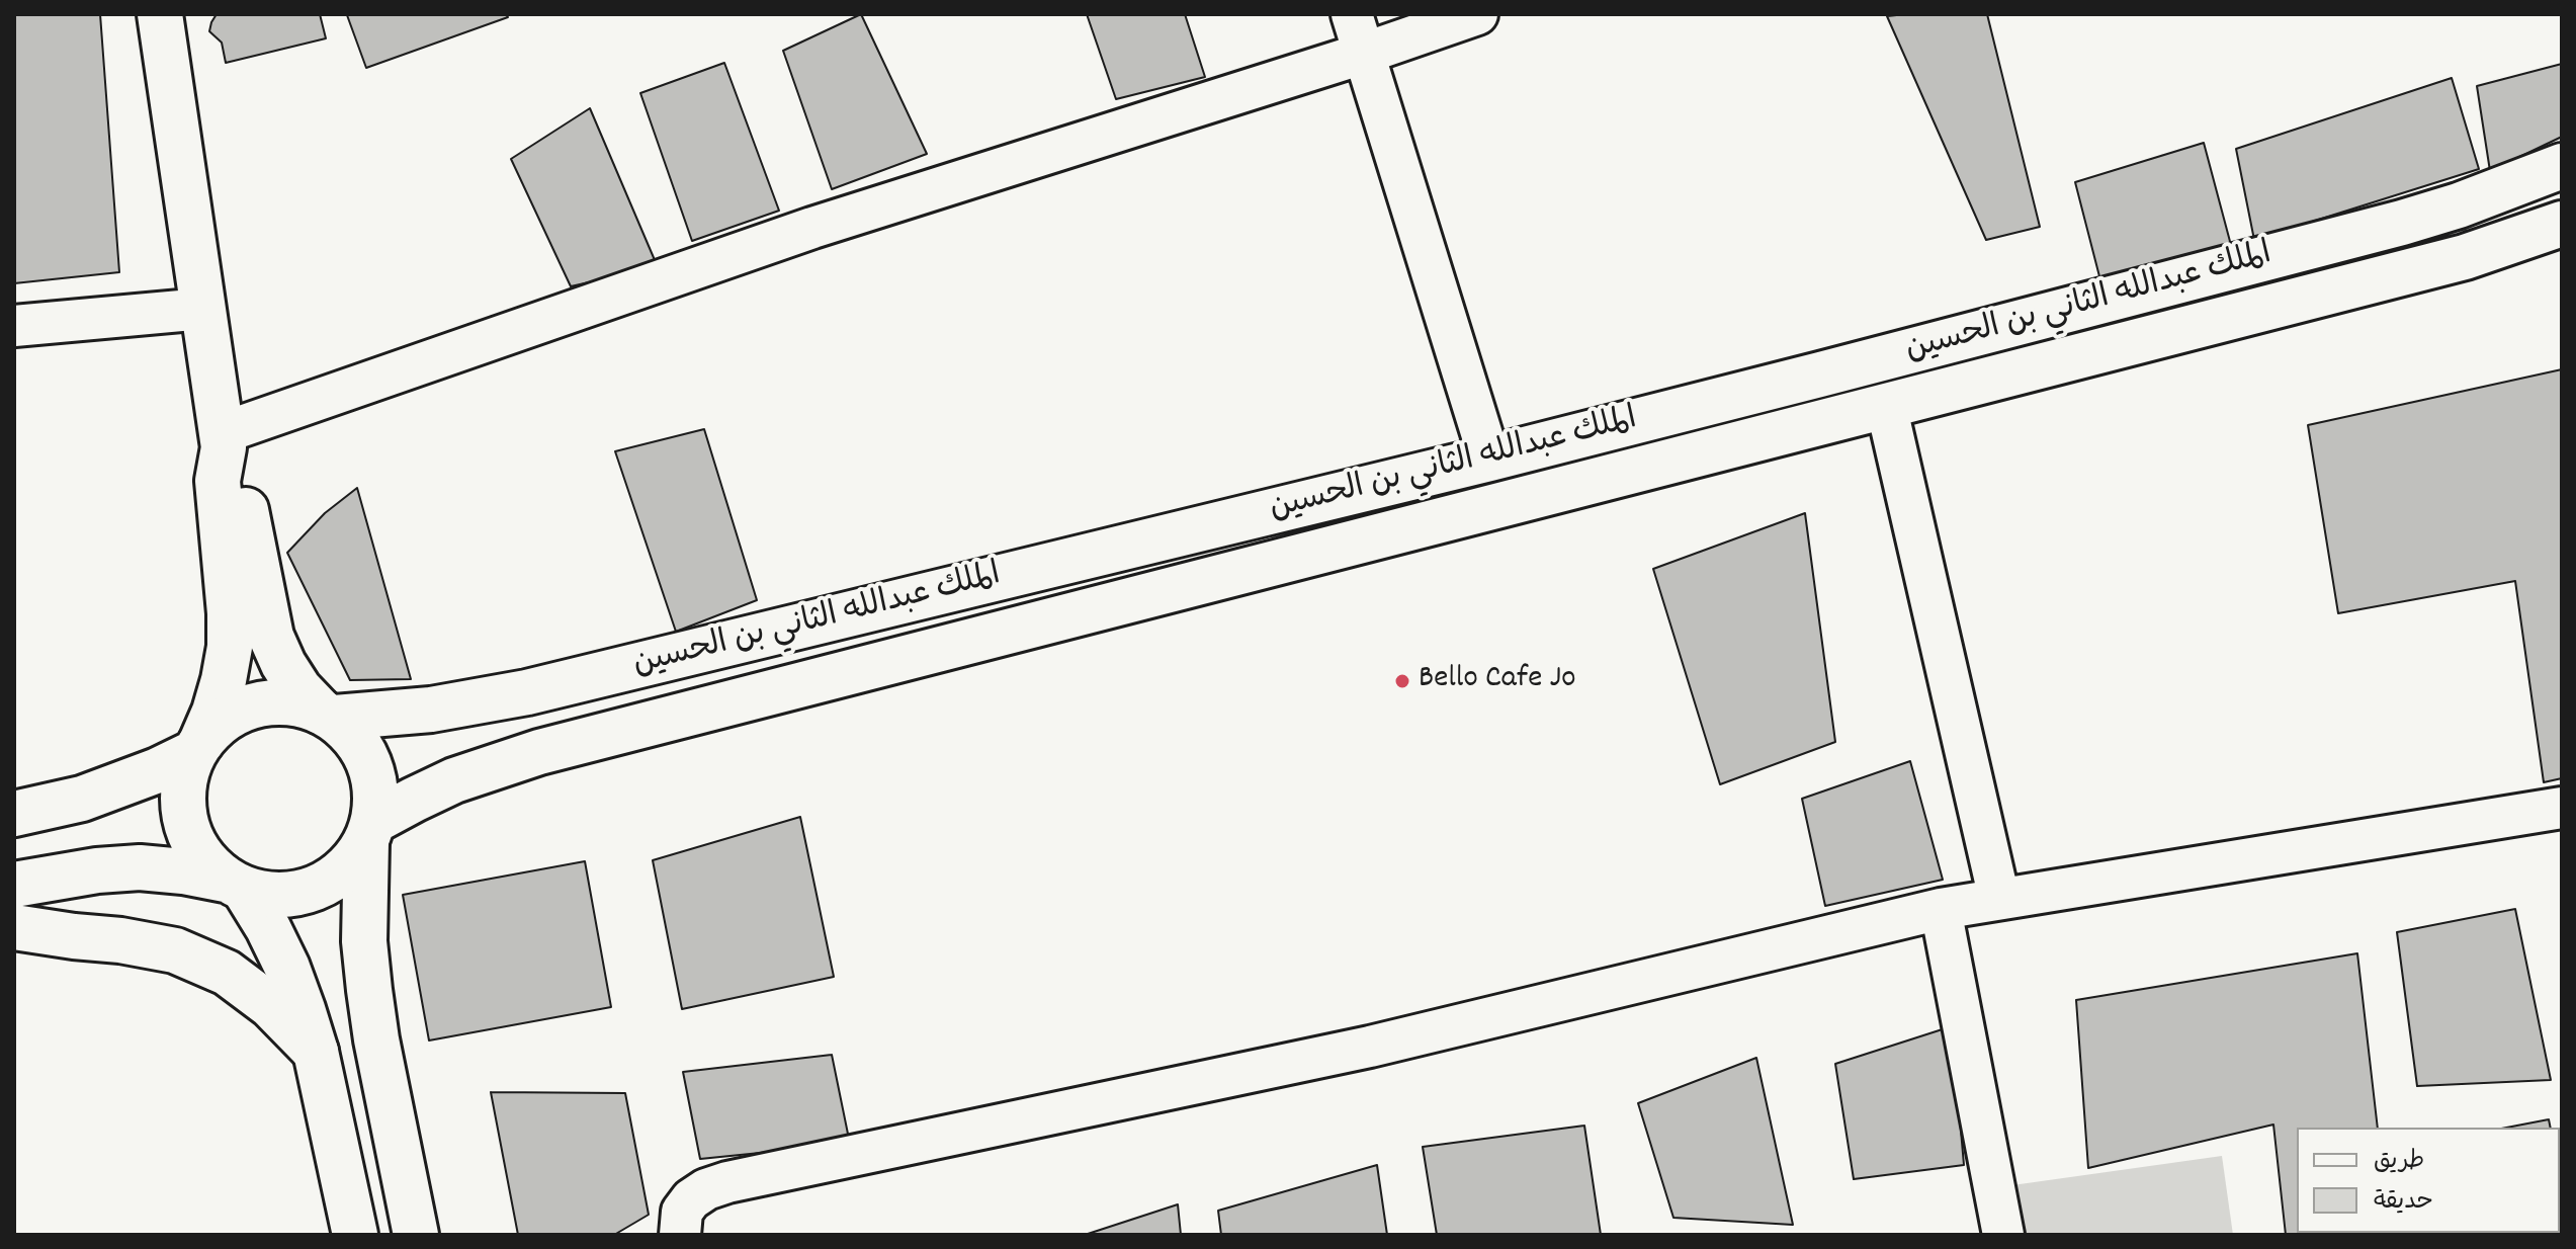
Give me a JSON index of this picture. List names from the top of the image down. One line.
{"streets":{"main road":["الملك عبدالله الثاني بن الحسين"]},"places":["Bello Cafe Jo"],"legend":["طريق","حديقة"]}
